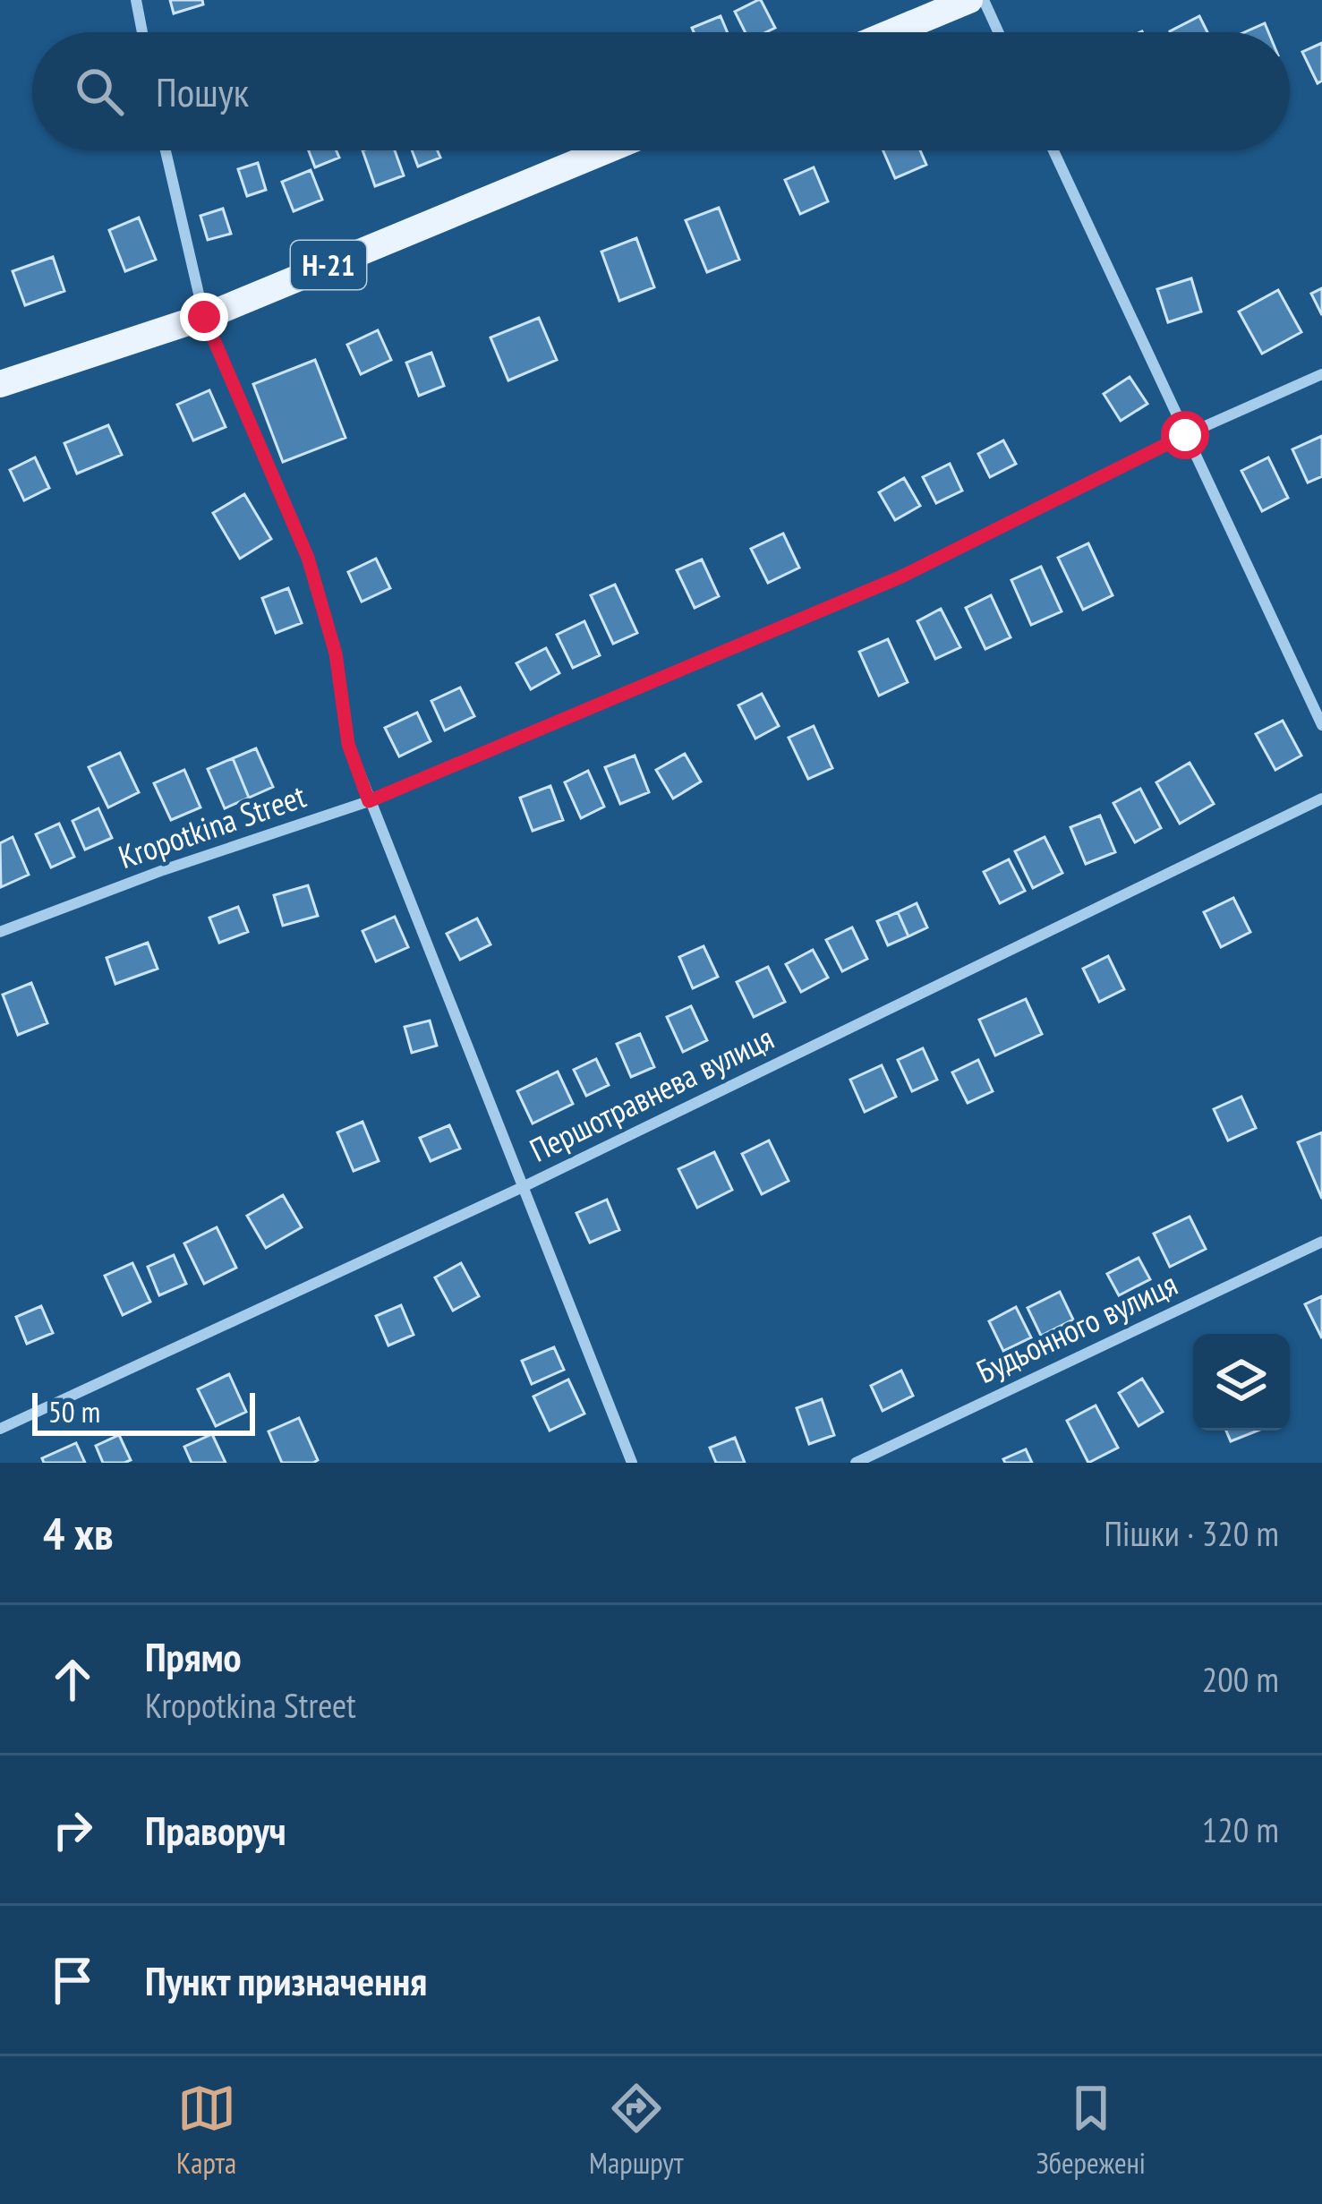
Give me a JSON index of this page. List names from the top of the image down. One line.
{"streets":{"main road":["Н-21"],"street":["Kropotkina Street","Першотравнева вулиця","Будьонного вулиця"]},"scale_bar":"50 m","page":{"search":"Пошук","scale":"50 m","heading":["4 хв","Пішки · 320 m"],"list":[["Прямо","Kropotkina Street","200 m"],["Праворуч","120 m"],"Пункт призначення"],"nav":["Карта","Маршрут","Збережені"]}}
